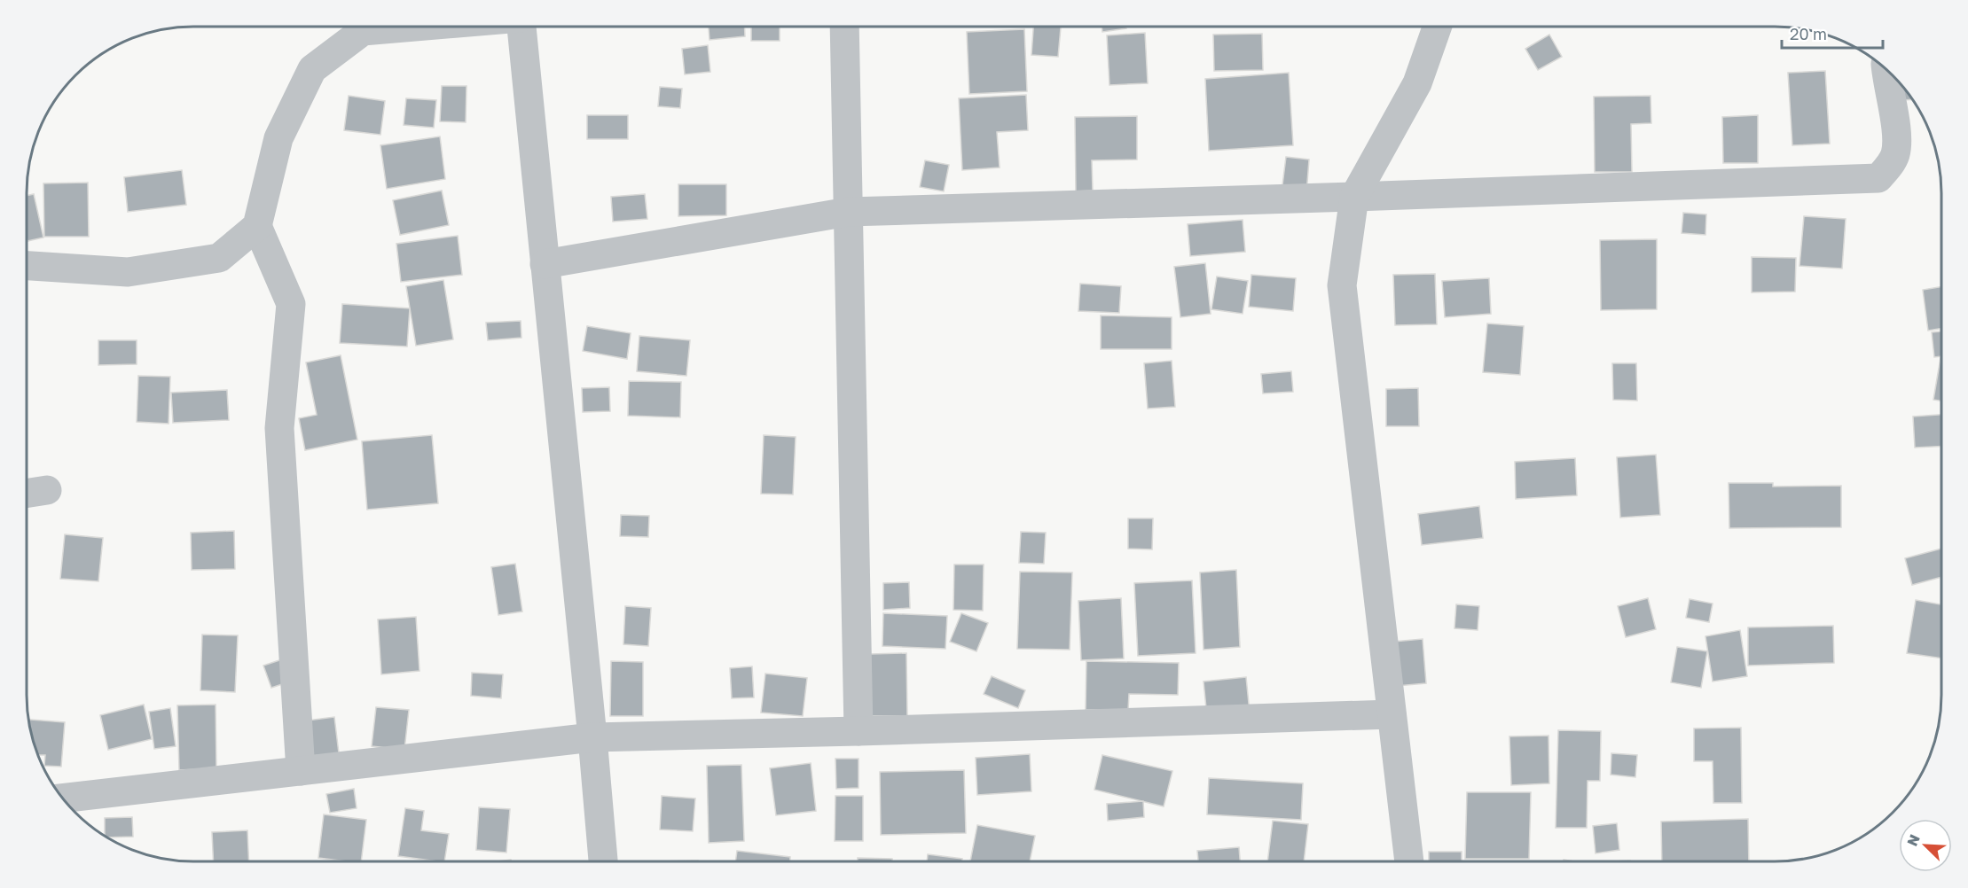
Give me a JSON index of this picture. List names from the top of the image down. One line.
{"scale_bar":"20 m","north":"top left"}
